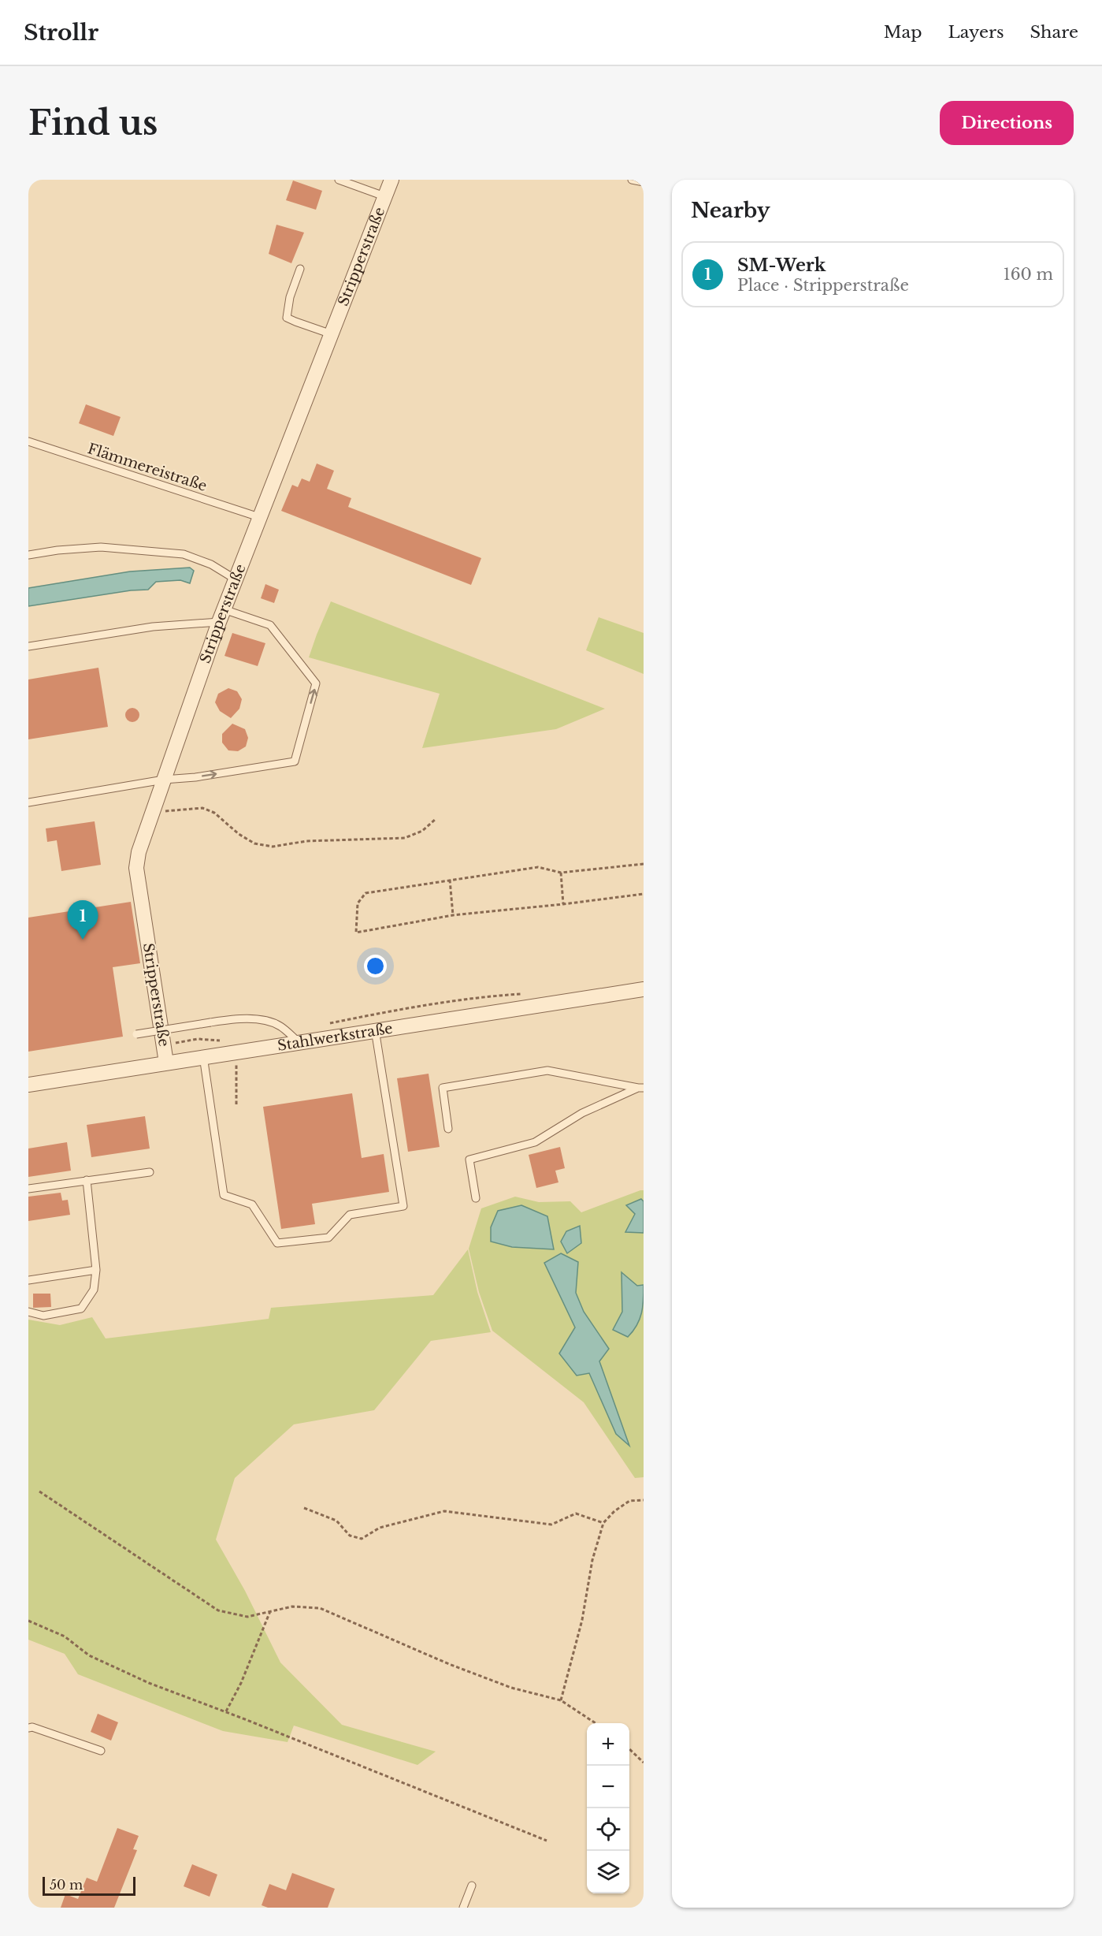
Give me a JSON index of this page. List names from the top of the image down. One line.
{"streets":{"street":["Stripperstraße","Stahlwerkstraße"],"lane":["Flämmereistraße"]},"crossings":[["Stripperstraße","Flämmereistraße"],["Stripperstraße","Stahlwerkstraße"]],"scale_bar":"50 m","page":{"header":"Strollr","nav":["Map","Layers","Share"],"buttons":"Directions","title":"Find us","heading":"Nearby","list":[{"mark":"1","name":"SM-Werk","note":"Place · Stripperstraße","value":"160 m"}],"pins":"1","map_buttons":["+","−"],"scale":"50 m"}}
